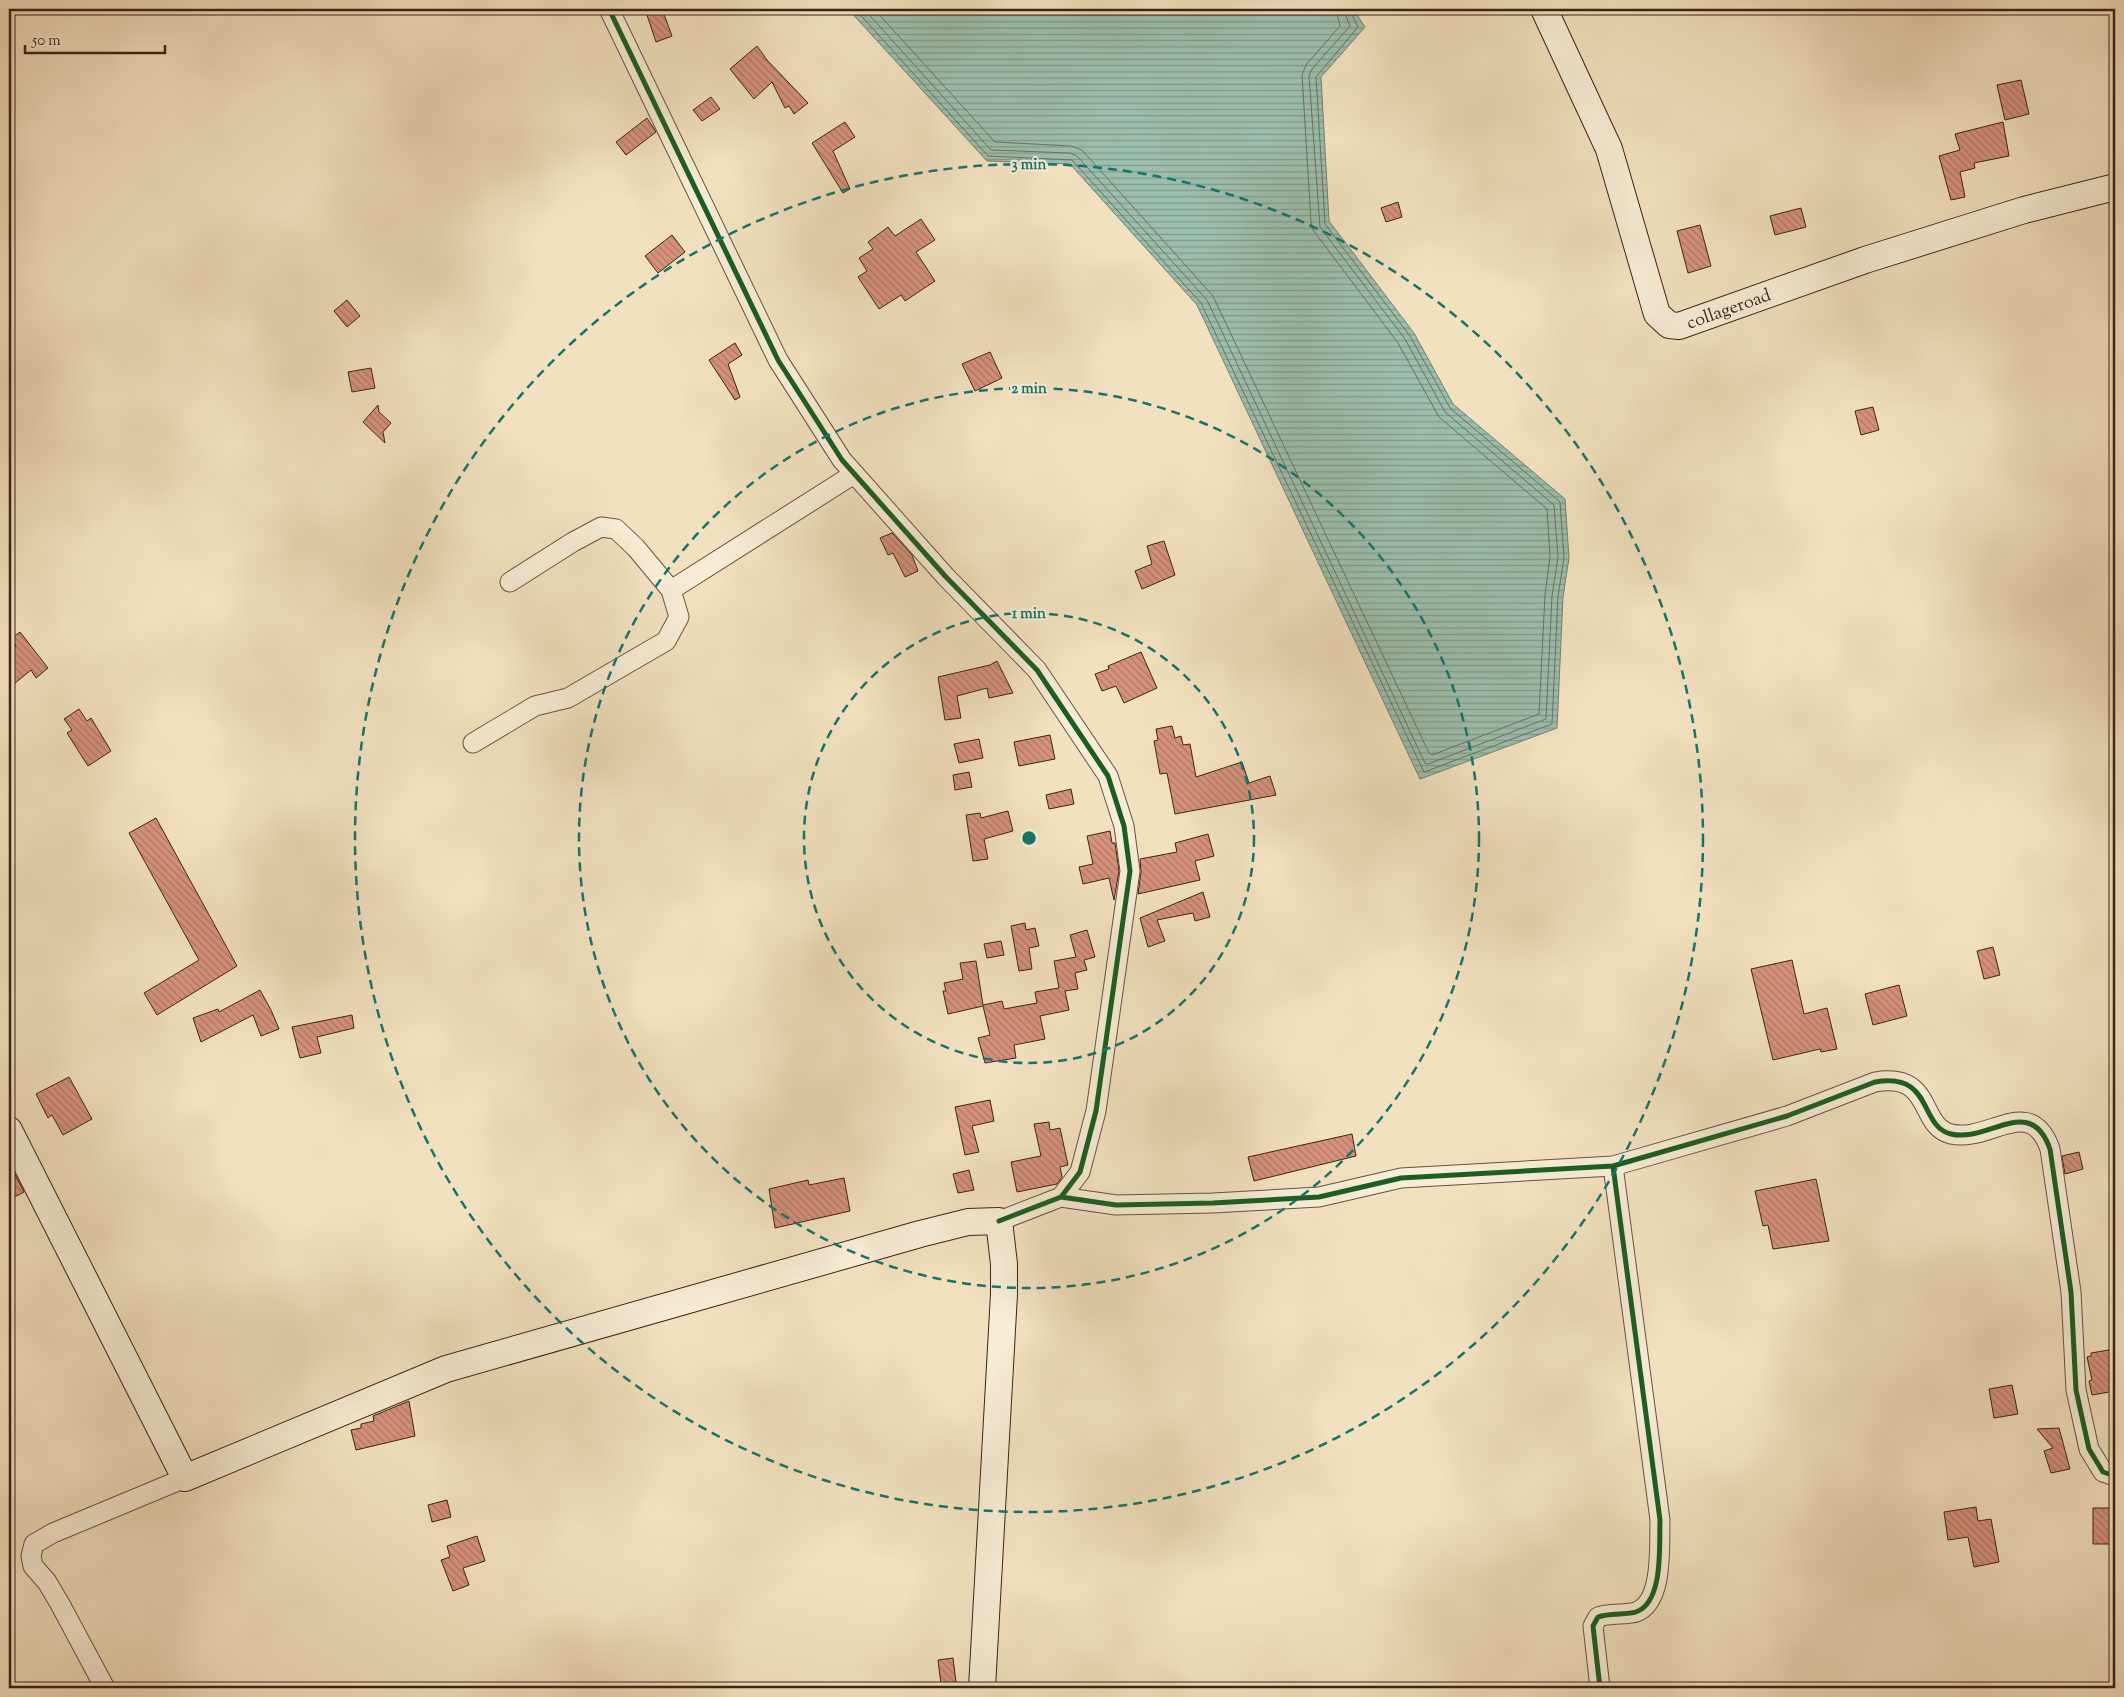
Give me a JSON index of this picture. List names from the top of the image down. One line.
{"streets":{"main road":["collageroad"]},"scale_bar":"50 m","rings":["3 min","2 min","1 min"]}
